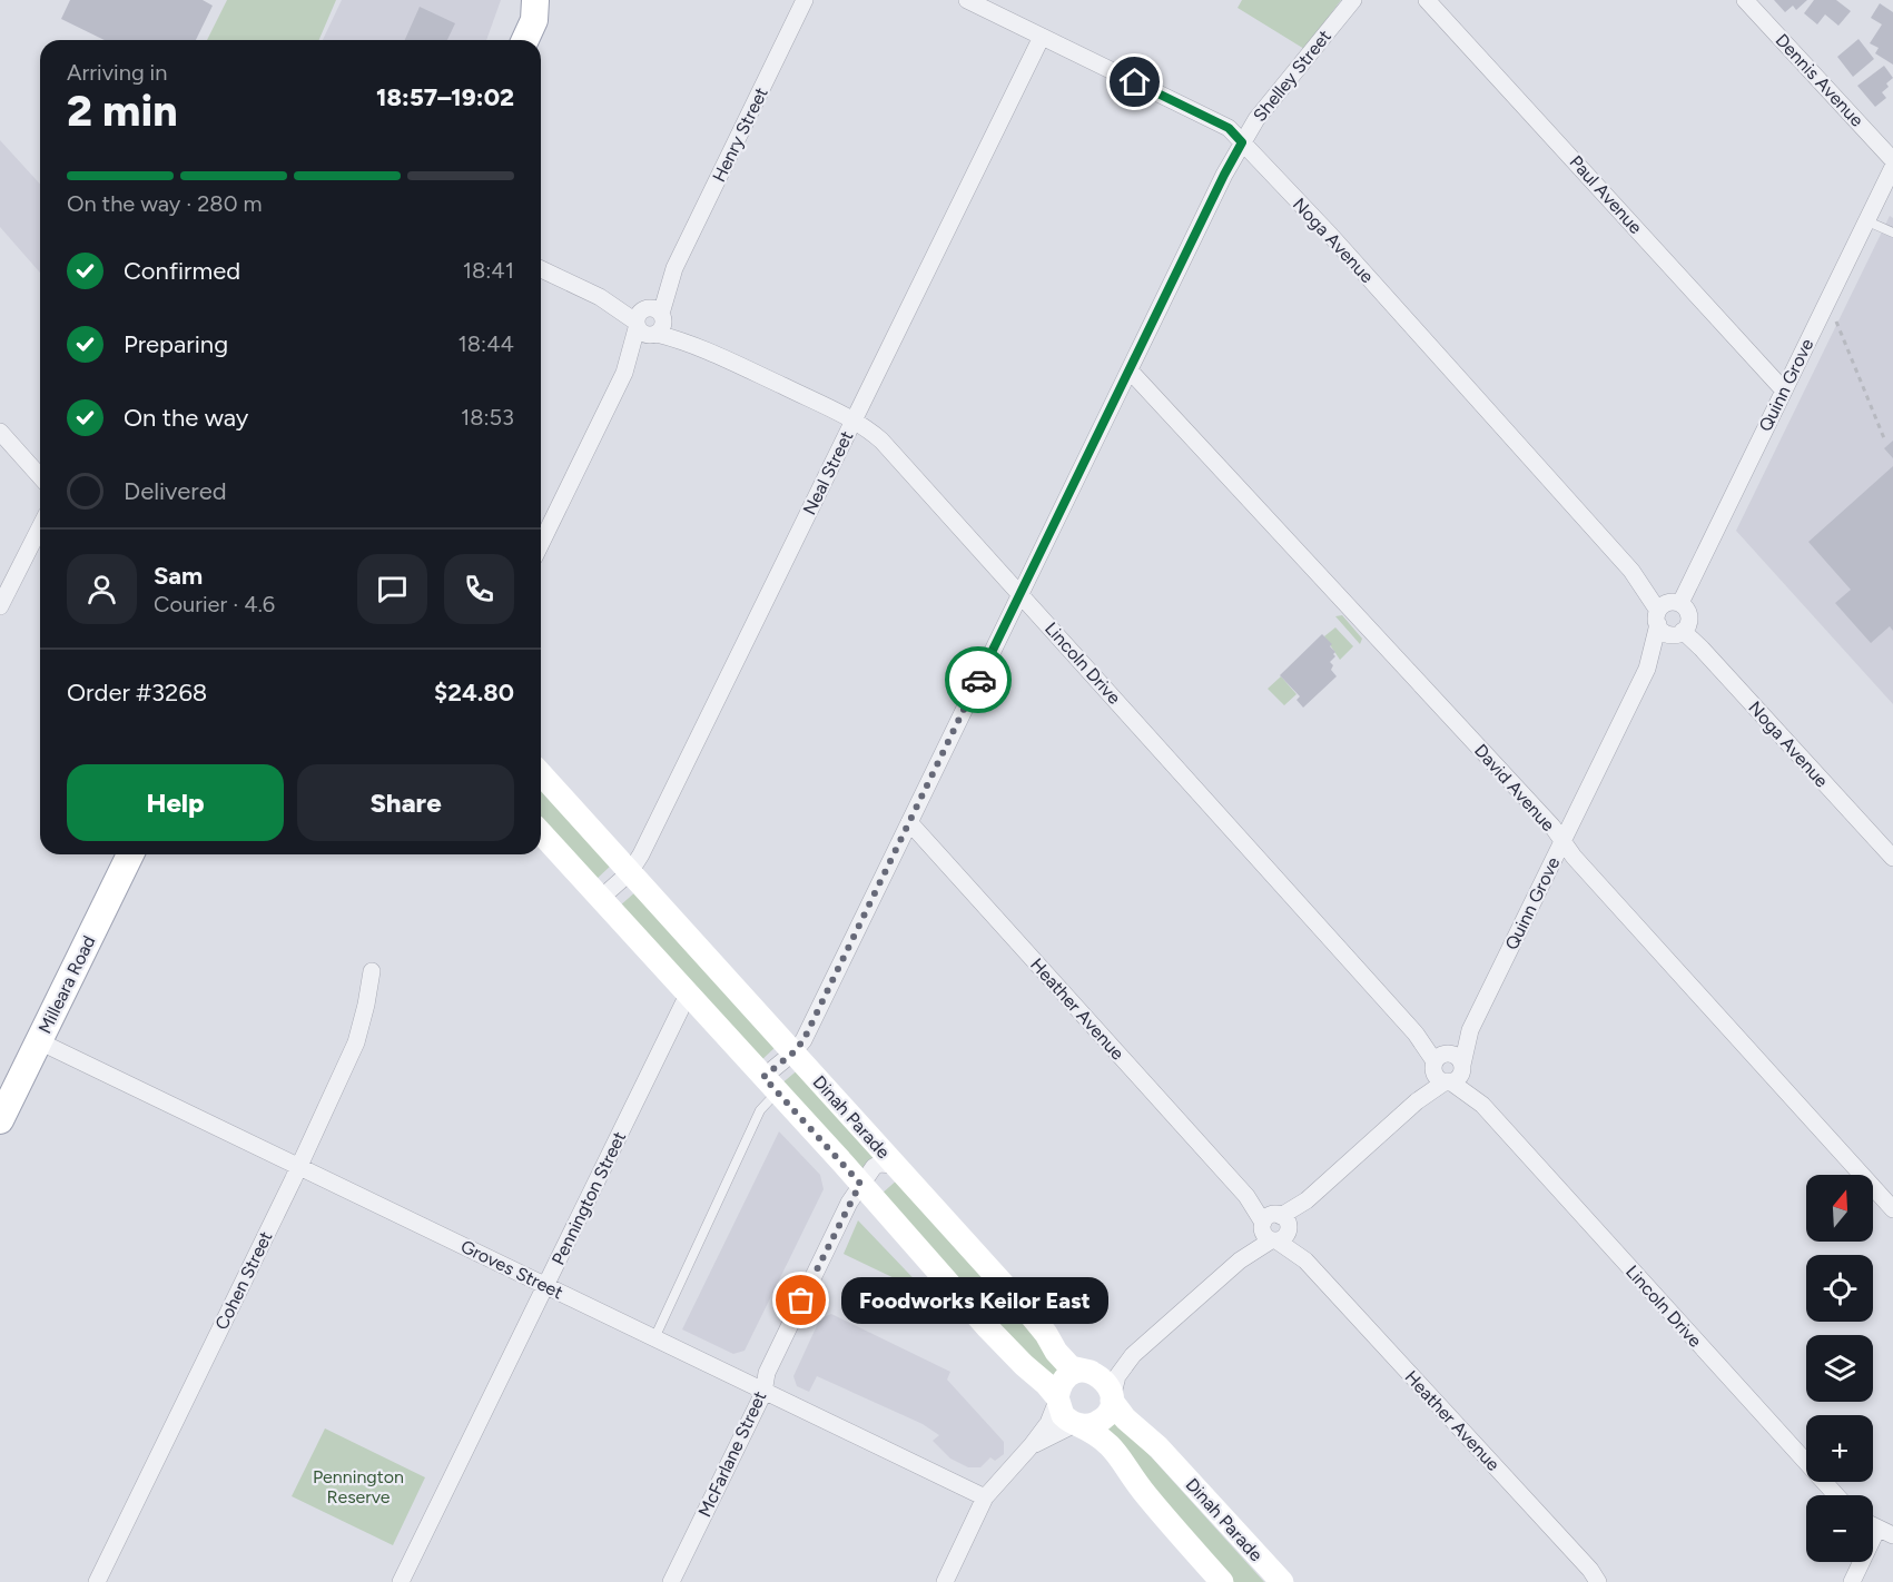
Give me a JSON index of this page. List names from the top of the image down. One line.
{"streets":{"main road":["Milleara Road"],"street":["Shelley Street","Dennis Avenue","Henry Street","Paul Avenue","Noga Avenue","Quinn Grove","Neal Street","Lincoln Drive","David Avenue","Heather Avenue","Dinah Parade","Pennington Street","Groves Street","Cohen Street","McFarlane Street"]},"crossings":[["Shelley Street","Noga Avenue"],["Shelley Street","Lincoln Drive"],["Shelley Street","David Avenue"],["Shelley Street","Heather Avenue"],["Shelley Street","Dinah Parade"],["Henry Street","Lincoln Drive"],["Paul Avenue","Quinn Grove"],["Noga Avenue","Quinn Grove"],["Noga Avenue","Neal Street"],["Quinn Grove","Lincoln Drive"],["Quinn Grove","David Avenue"],["Quinn Grove","Heather Avenue"],["Quinn Grove","Dinah Parade"],["Neal Street","Lincoln Drive"],["Neal Street","Dinah Parade"],["Milleara Road","Groves Street"],["Dinah Parade","Pennington Street"],["Dinah Parade","McFarlane Street"],["Pennington Street","Groves Street"],["Groves Street","Cohen Street"],["Groves Street","McFarlane Street"]],"parks":["Pennington Reserve"],"places":["Foodworks Keilor East"],"north":"top","page":{"heading":["2 min","Arriving in","18:57–19:02"],"panel":["Sam","Courier · 4.6","Order #3268","$24.80"],"bar":"On the way · 280 m","list":[["Confirmed","18:41"],["Preparing","18:44"],["On the way","18:53"],"Delivered"],"buttons":["Help","Share"],"map_buttons":["+","−"],"bubble":"Foodworks Keilor East"}}
